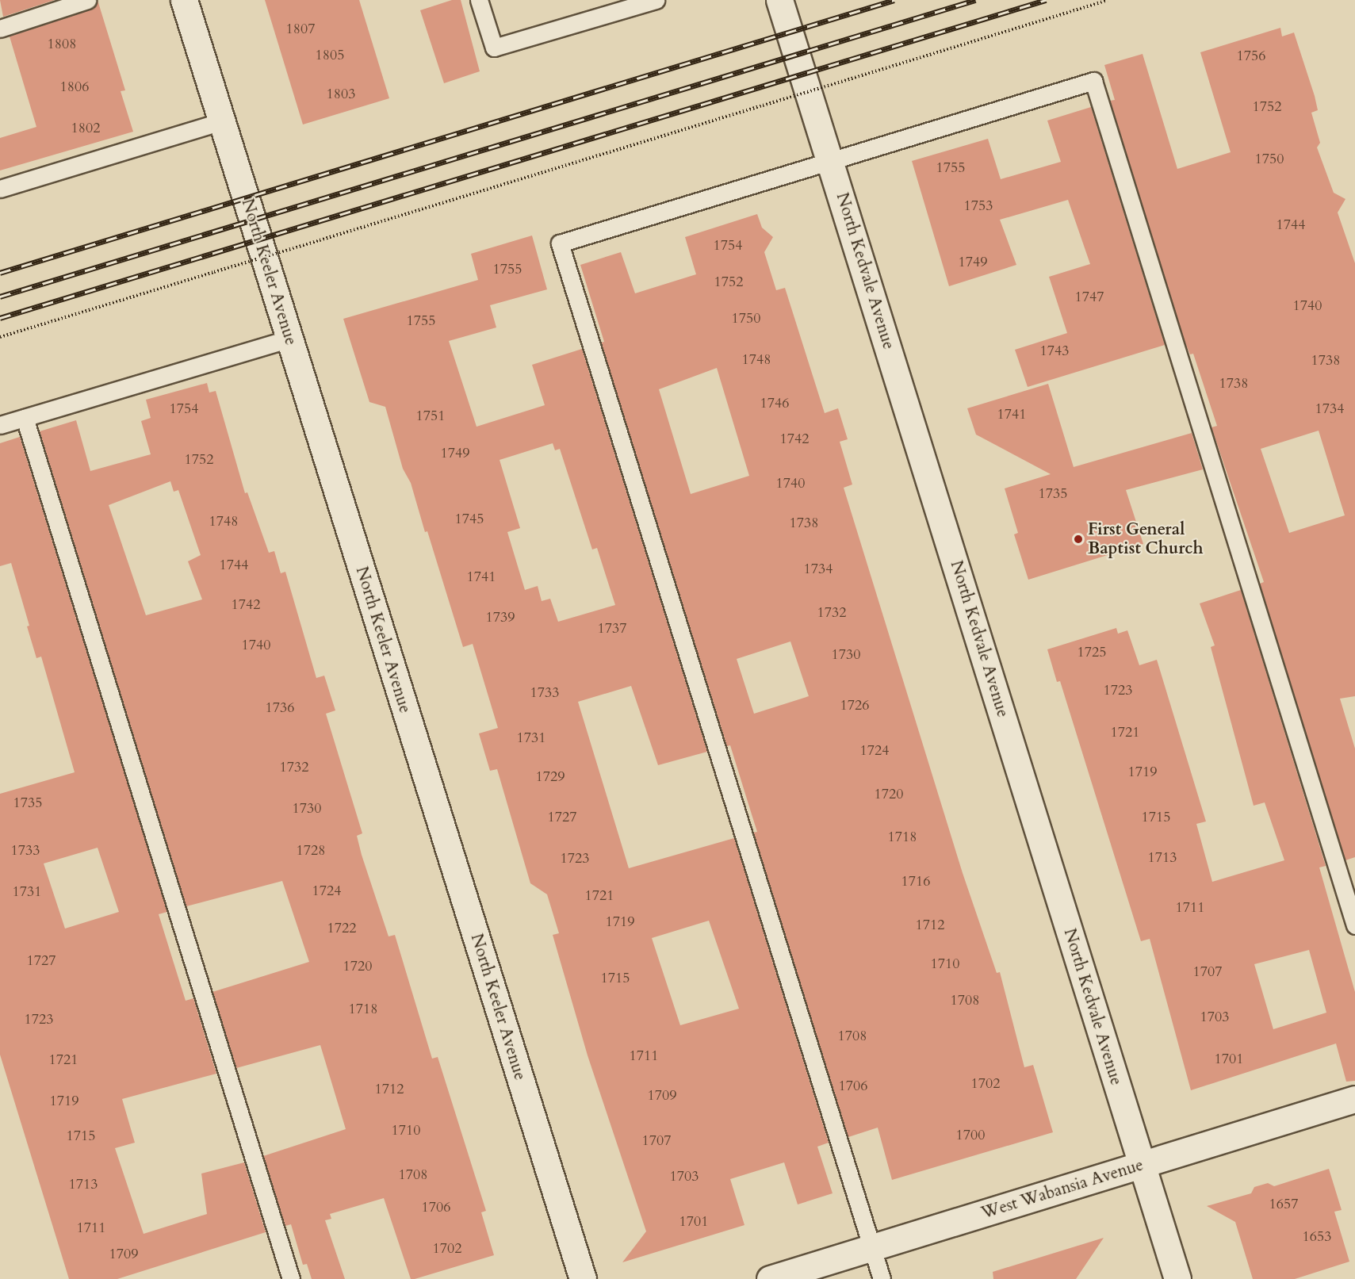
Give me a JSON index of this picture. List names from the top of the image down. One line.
{"streets":{"street":["North Kedvale Avenue","North Keeler Avenue","West Wabansia Avenue"]},"crossings":[["North Kedvale Avenue","West Wabansia Avenue"]],"places":["First General Baptist Church"],"house_numbers":["1807","1808","1805","1756","1806","1803","1752","1802","1750","1755","1753","1744","1754","1749","1755","1752","1747","1740","1750","1755","1743","1748","1738","1738","1746","1754","1734","1741","1751","1742","1749","1752","1740","1735","1745","1748","1738","1744","1734","1741","1742","1732","1739","1737","1740","1725","1730","1723","1733","1726","1736","1721","1731","1724","1732","1719","1729","1720","1735","1730","1727","1715","1718","1733","1728","1713","1723","1716","1724","1731","1721","1711","1719","1712","1722","1727","1710","1720","1707","1715","1708","1718","1703","1723","1708","1711","1701","1721","1702","1706","1712","1709","1719","1710","1700","1715","1707","1708","1703","1713","1657","1706","1701","1711","1653","1702","1709"]}
